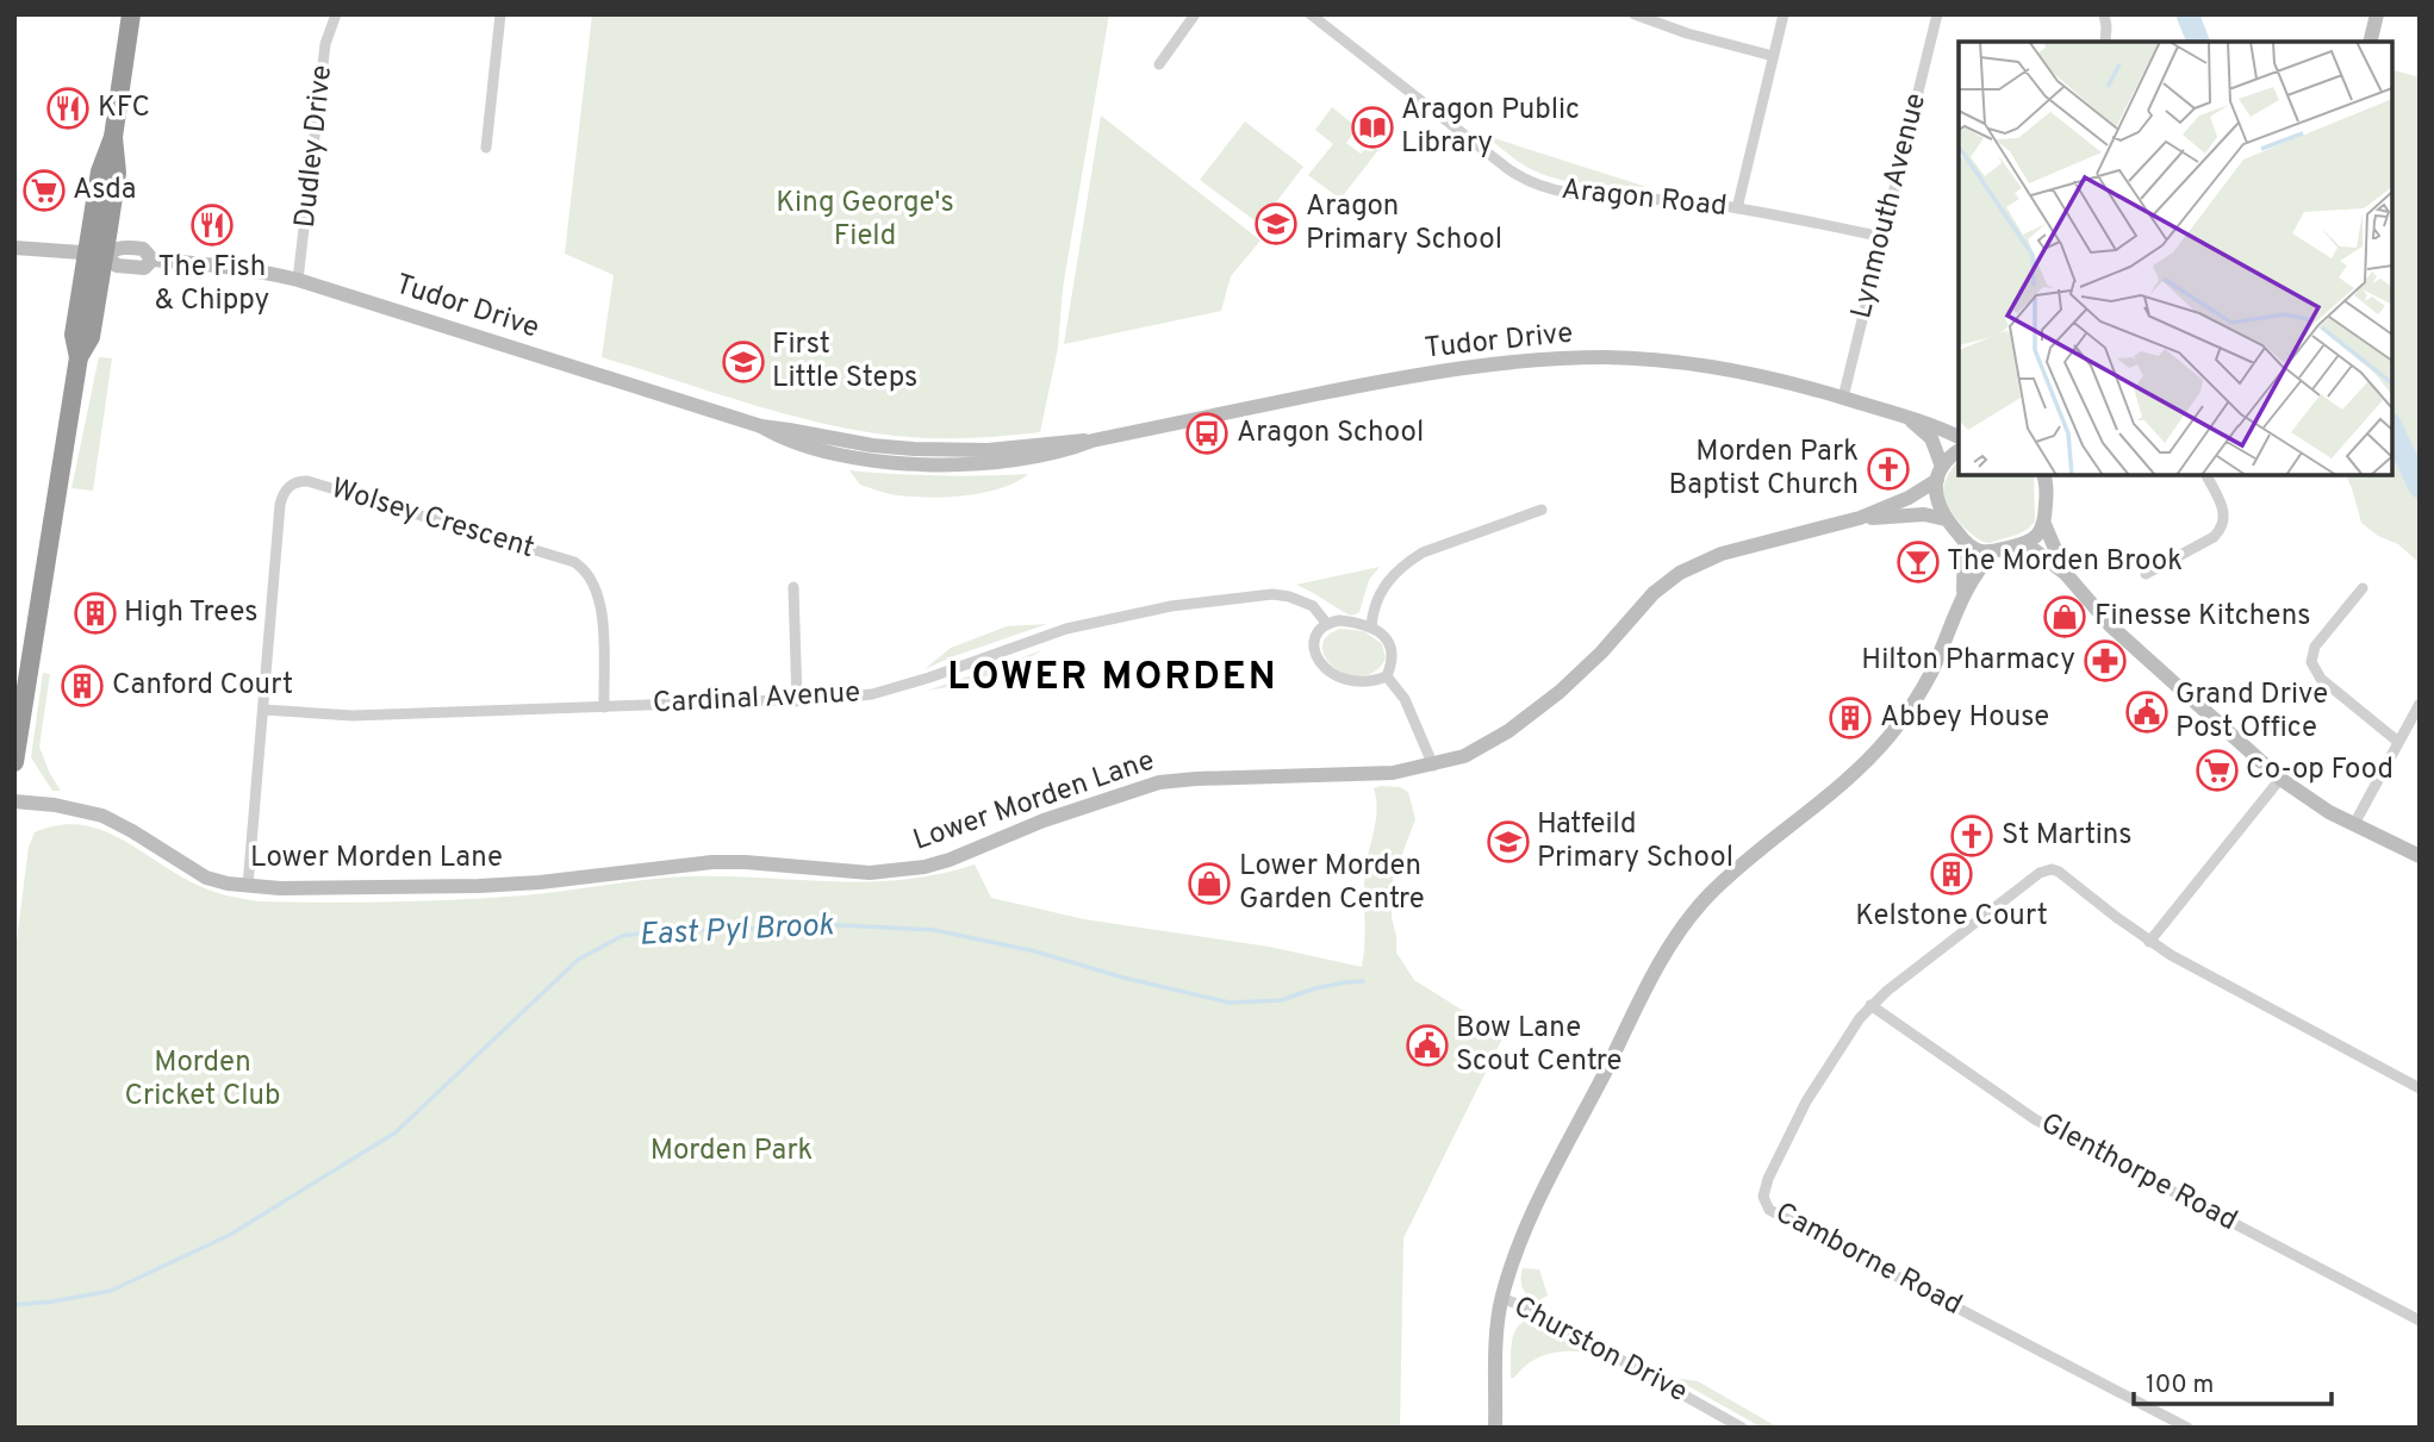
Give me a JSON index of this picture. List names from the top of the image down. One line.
{"streets":{"street":["Dudley Drive","Aragon Road","Lynmouth Avenue","Tudor Drive","Wolsey Crescent","Cardinal Avenue","Lower Morden Lane","Glenthorpe Road","Camborne Road","Churston Drive"]},"crossings":[["Dudley Drive","Tudor Drive"],["Aragon Road","Lynmouth Avenue"],["Lynmouth Avenue","Tudor Drive"],["Wolsey Crescent","Cardinal Avenue"],["Wolsey Crescent","Lower Morden Lane"],["Glenthorpe Road","Camborne Road"]],"districts":["LOWER MORDEN"],"water":["East Pyl Brook"],"parks":["King George's Field","Morden Cricket Club","Morden Park"],"places":{"restaurant":["KFC","The Fish & Chippy"],"library":["Aragon Public Library"],"supermarket":["Asda","Co-op Food"],"school or university":["Aragon Primary School","First Little Steps","Hatfeild Primary School"],"bus stop":["Aragon School"],"church":["Morden Park Baptist Church","St Martins"],"bar":["The Morden Brook"],"building":["High Trees","Canford Court","Abbey House","Kelstone Court"],"shop":["Finesse Kitchens","Lower Morden Garden Centre"],"pharmacy":["Hilton Pharmacy"],"public building":["Grand Drive Post Office","Bow Lane Scout Centre"]},"scale_bar":"100 m"}
